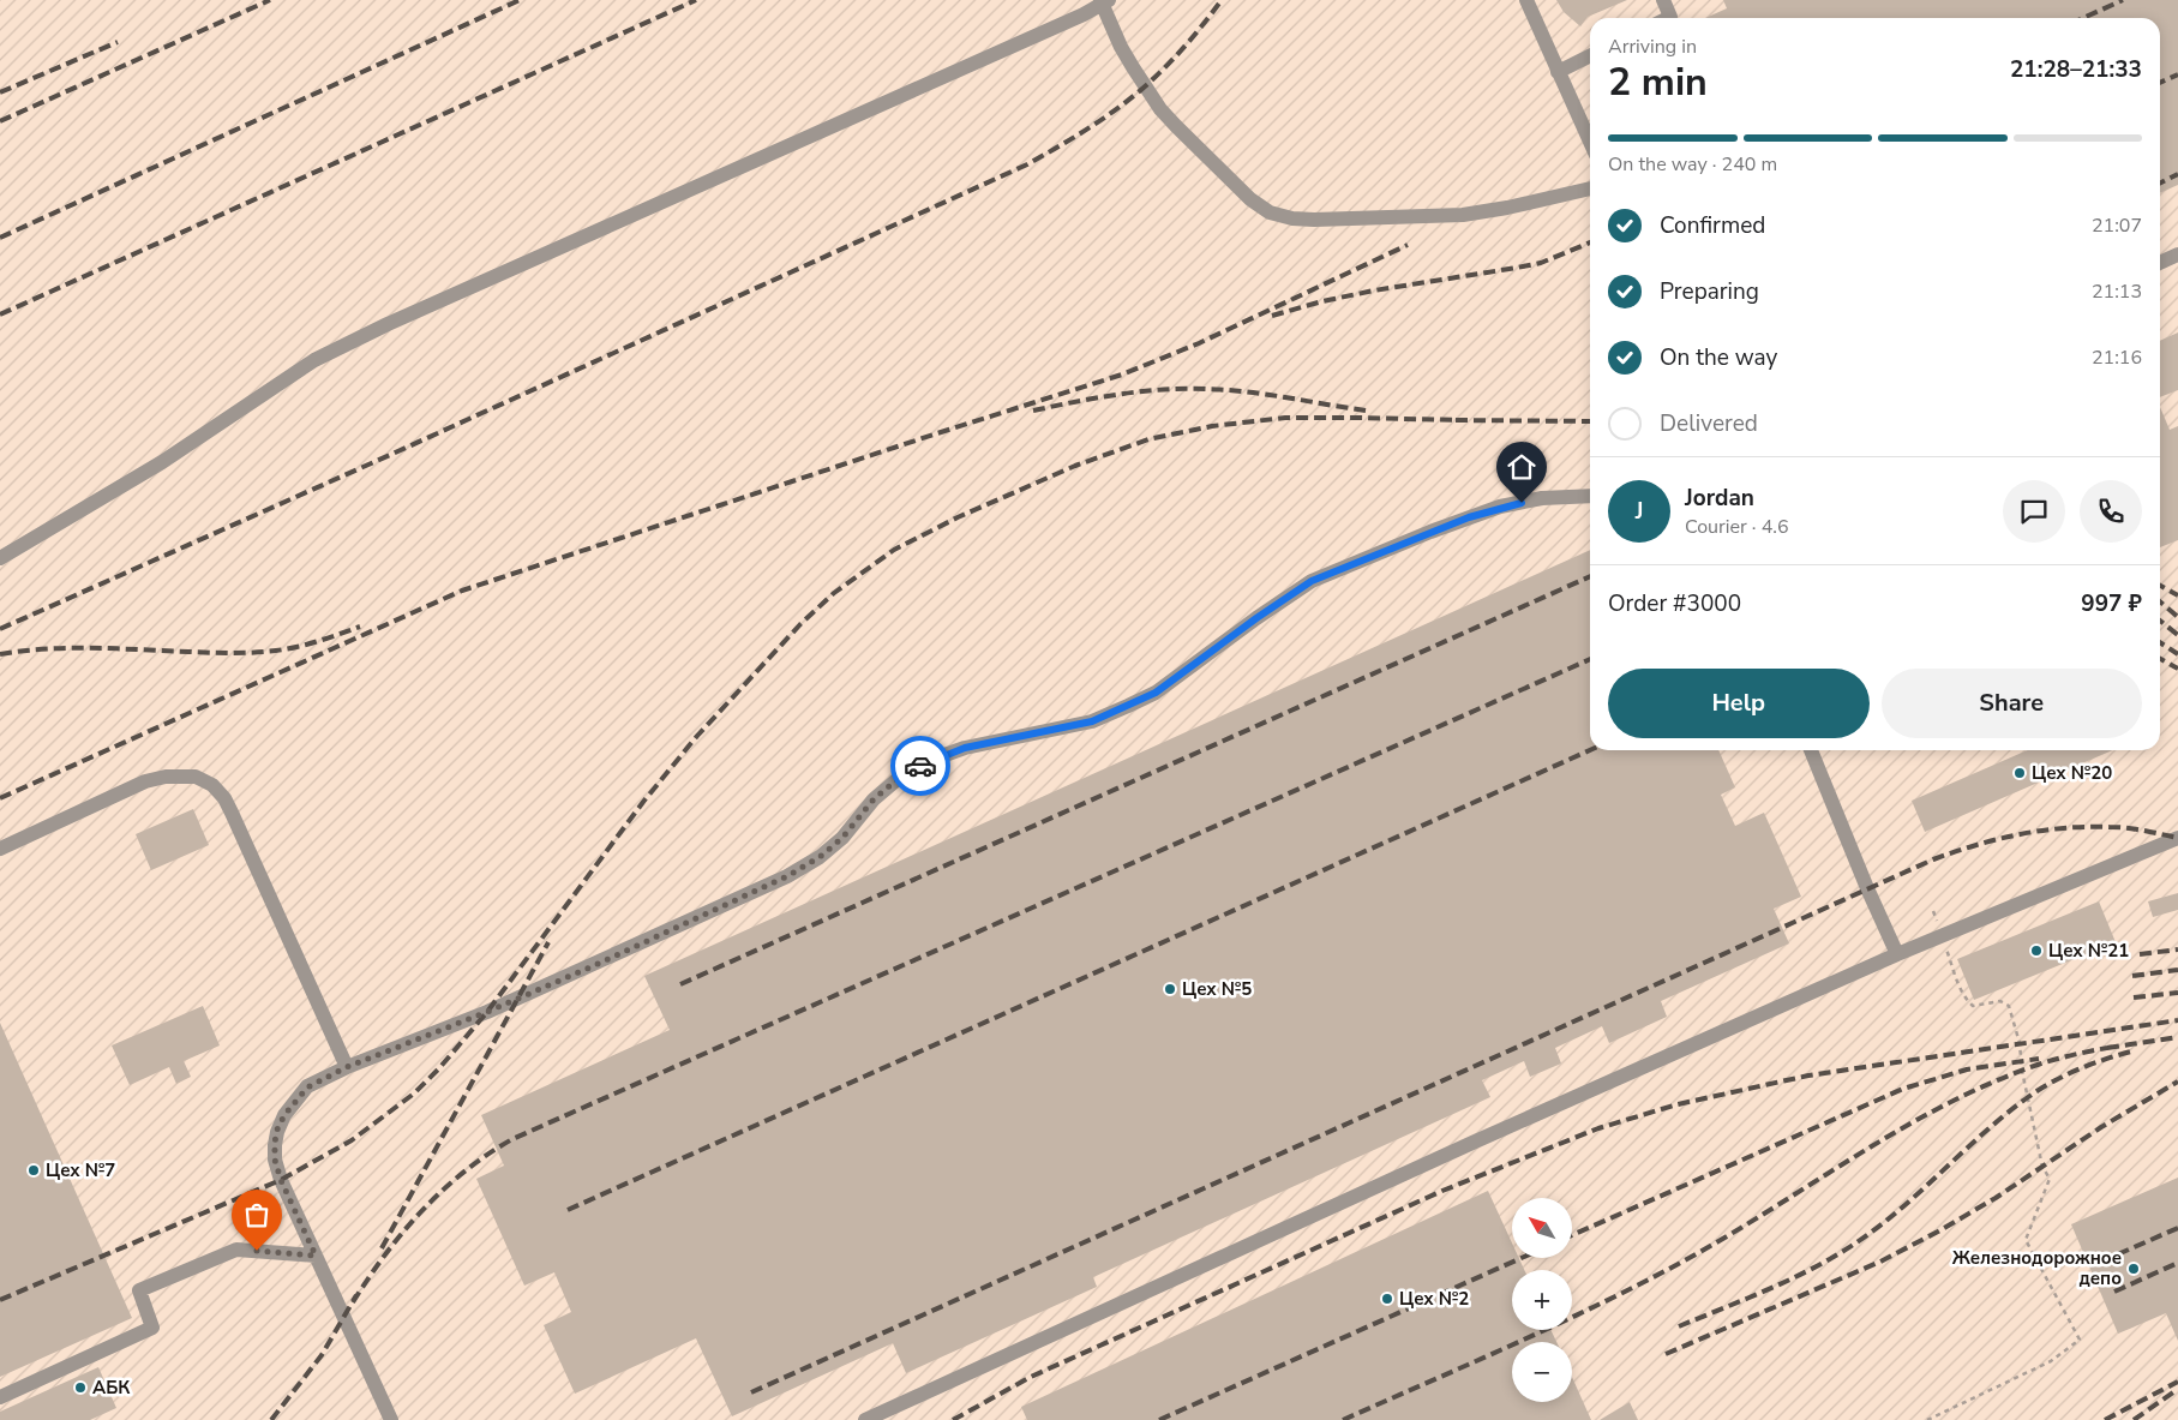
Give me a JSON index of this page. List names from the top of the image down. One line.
{"places":["Цех №20","Цех №21","Цех №5","Цех №7","Железнодорожное депо","Цех №2","АБК"],"north":"top left","page":{"heading":["2 min","Arriving in","21:28–21:33"],"panel":["Jordan","Courier · 4.6","Order #3000","997 ₽"],"bar":"On the way · 240 m","list":[["Confirmed","21:07"],["Preparing","21:13"],["On the way","21:16"],"Delivered"],"round":"J","buttons":["Help","Share"],"map_buttons":["+","−"]}}
